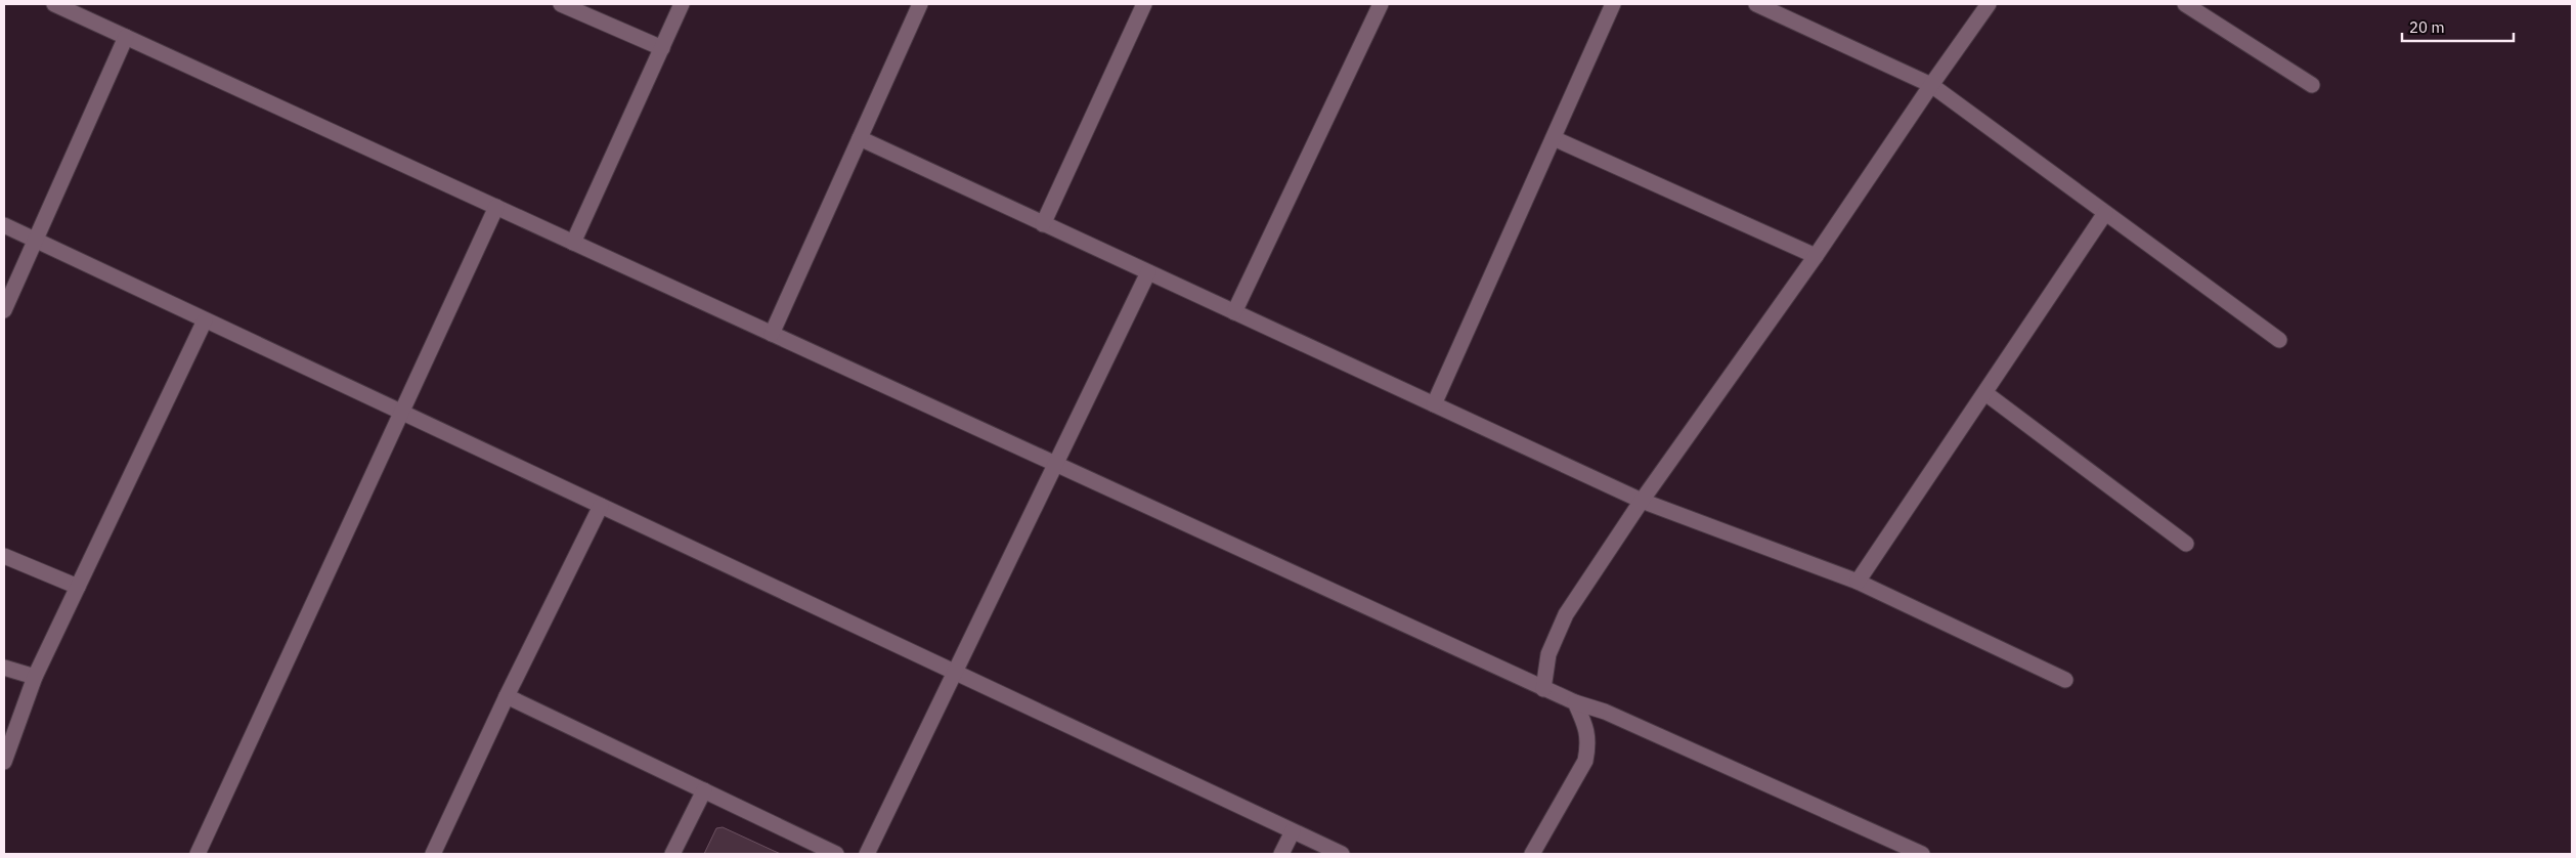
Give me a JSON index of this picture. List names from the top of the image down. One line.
{"scale_bar":"20 m"}
